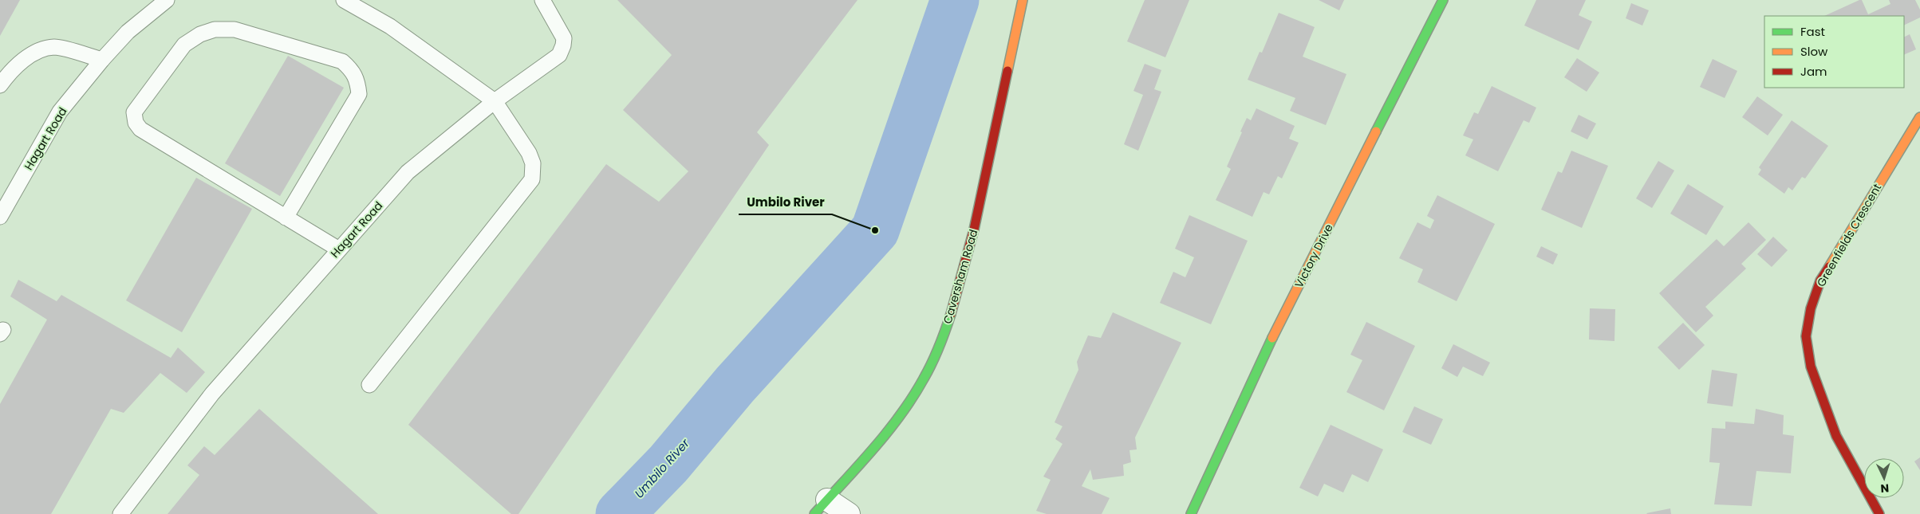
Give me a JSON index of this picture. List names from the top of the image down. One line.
{"streets":{"street":["Greenfields Crescent","Victory Drive","Caversham Road"],"lane":["Hagart Road"]},"water":["Umbilo River"],"places":["Umbilo River"],"legend":["Fast","Slow","Jam"],"north":"bottom"}
